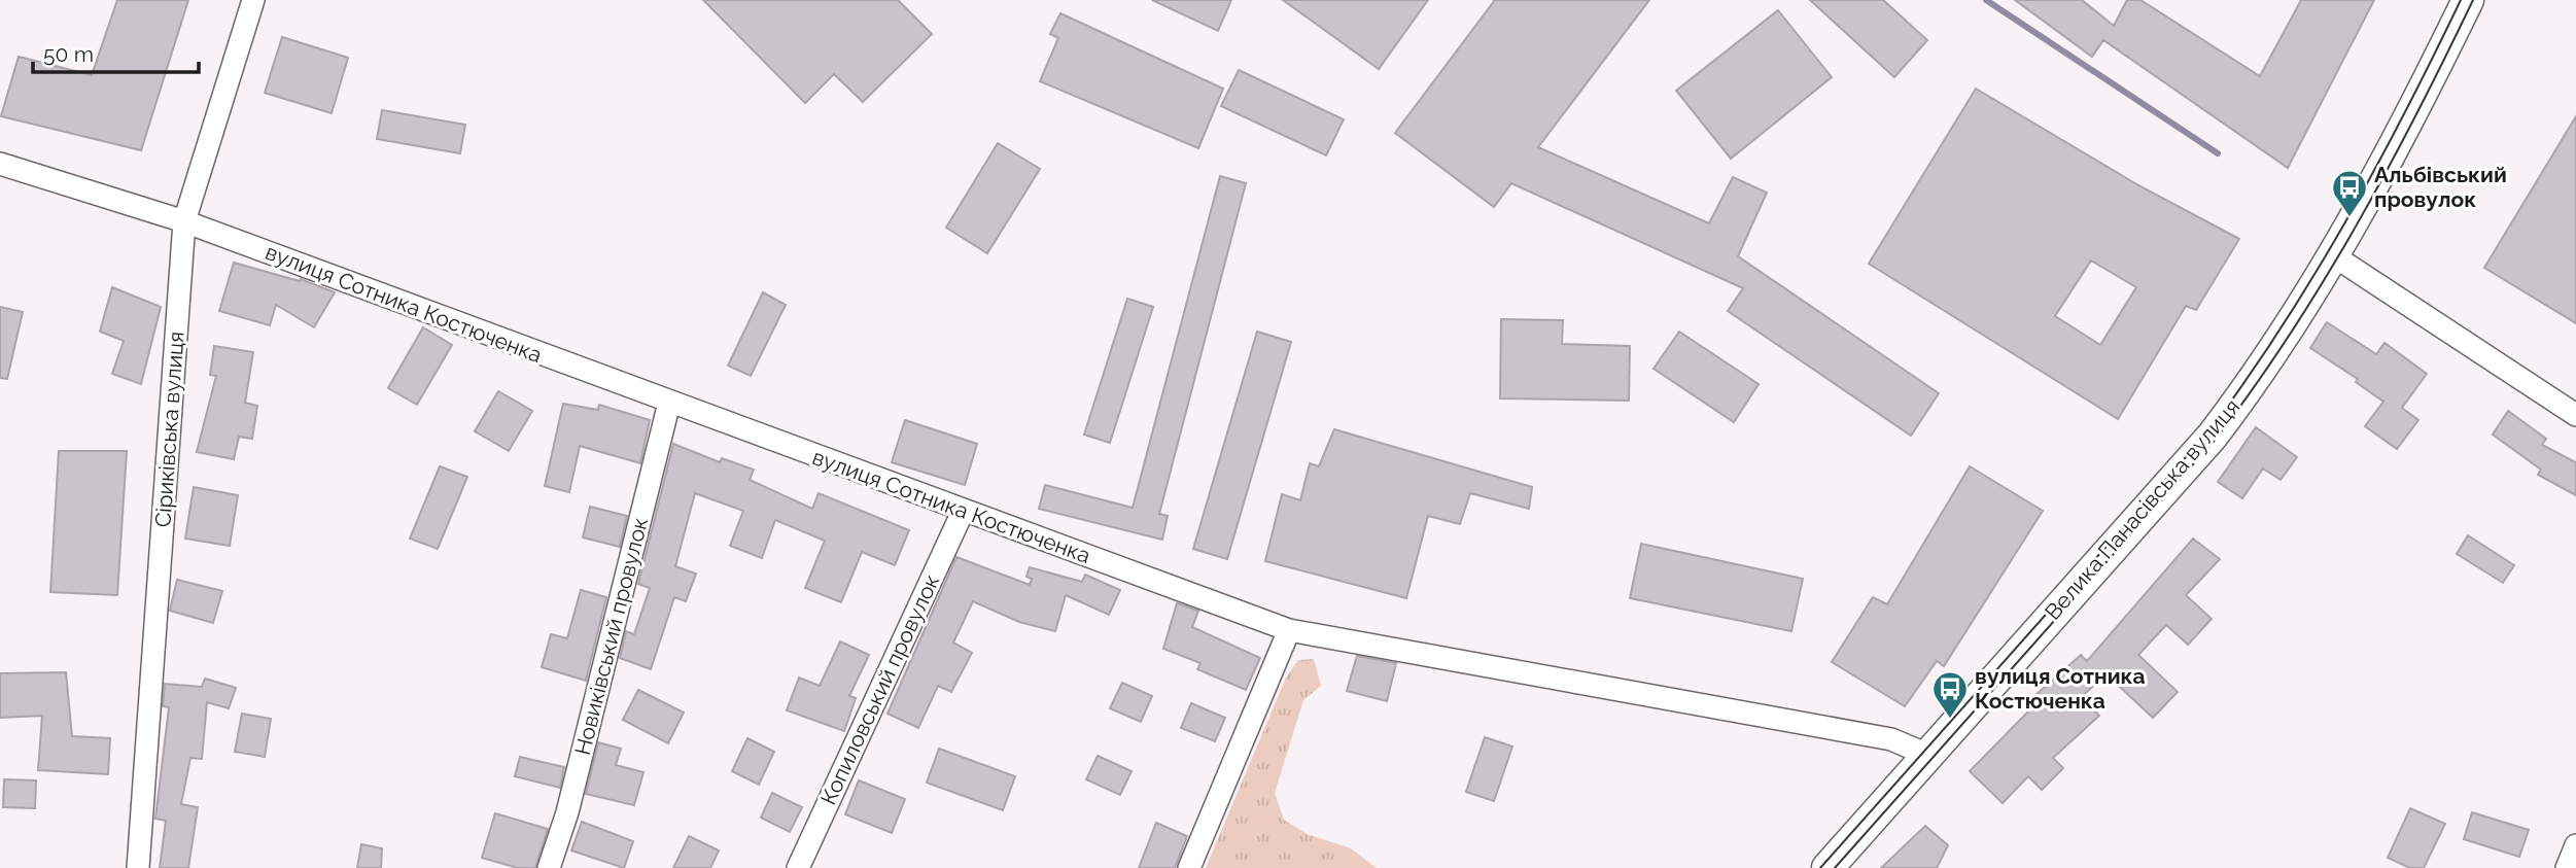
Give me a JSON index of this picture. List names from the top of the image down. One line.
{"streets":{"street":["вулиця Сотника Костюченка","Сіриківська вулиця","Велика Панасівська вулиця","Новиківський провулок","Копиловський провулок"]},"crossings":[["вулиця Сотника Костюченка","Сіриківська вулиця"],["вулиця Сотника Костюченка","Велика Панасівська вулиця"],["вулиця Сотника Костюченка","Новиківський провулок"],["вулиця Сотника Костюченка","Копиловський провулок"]],"places":{"bus stop":["Альбівський провулок","вулиця Сотника Костюченка"]},"scale_bar":"50 m"}
